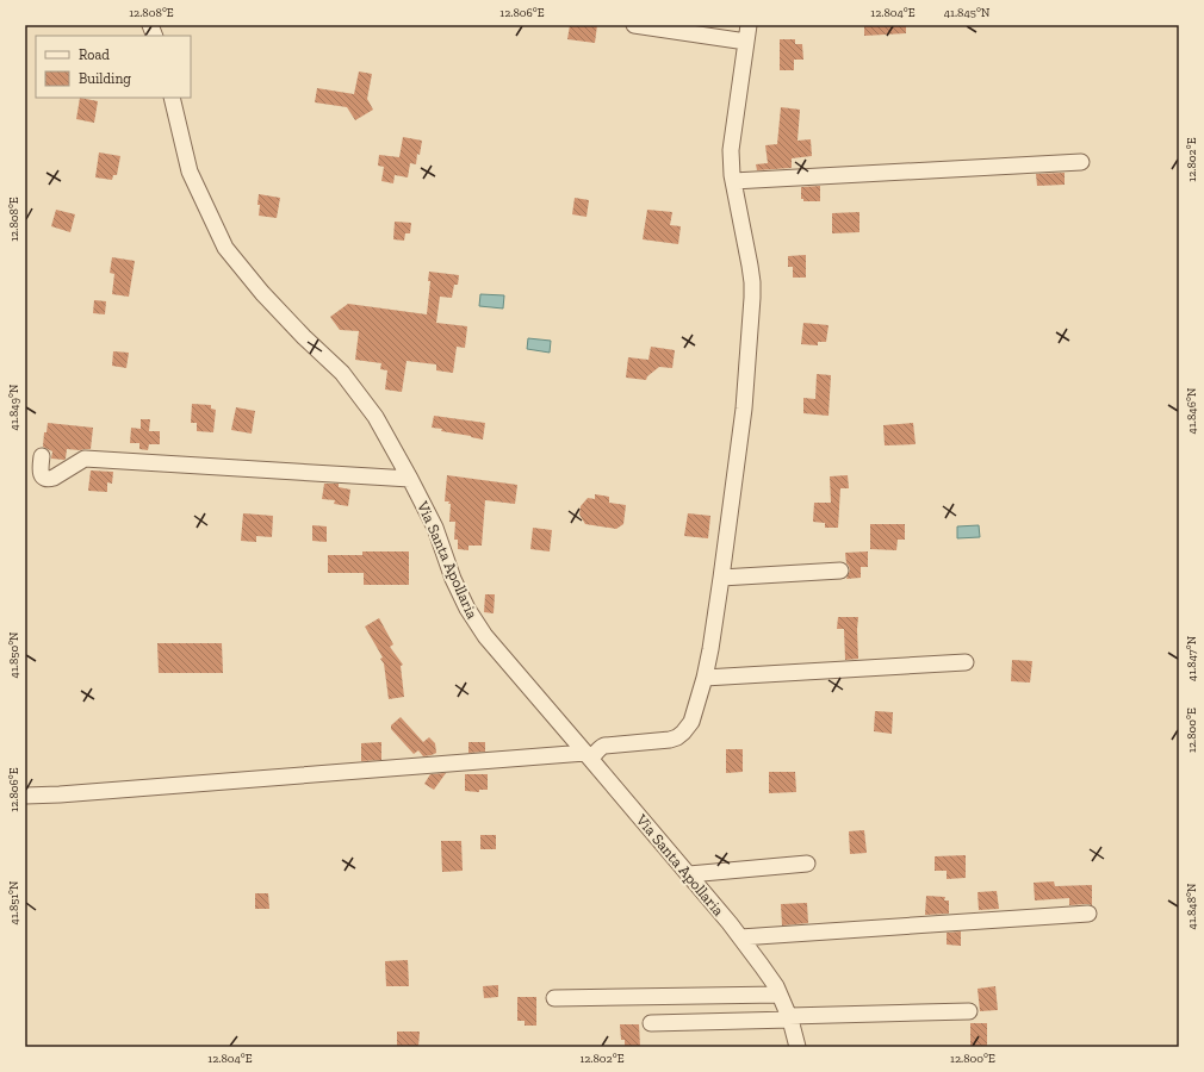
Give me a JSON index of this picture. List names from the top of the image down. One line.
{"streets":{"street":["Via Santa Apollaria"]},"legend":["Road","Building"],"coordinates":["12.808°E","12.806°E","12.804°E","41.845°N","12.802°E","41.849°N","41.846°N","41.850°N","41.847°N","12.800°E","41.851°N","41.848°N"]}
